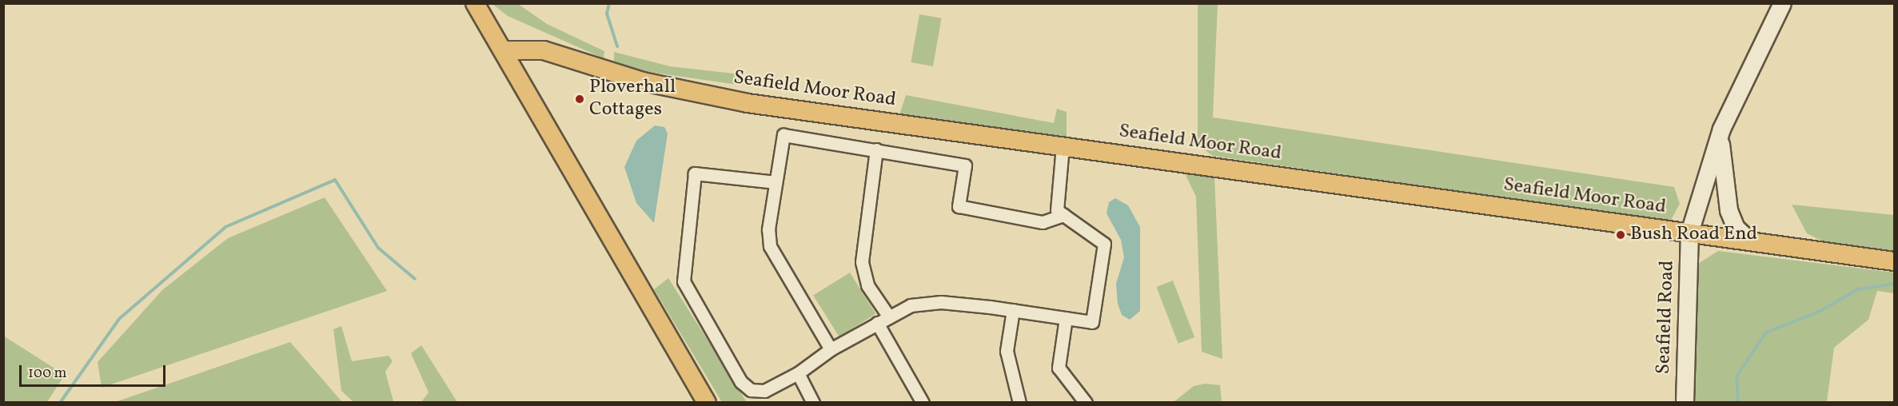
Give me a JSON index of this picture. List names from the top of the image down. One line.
{"streets":{"main road":["Seafield Moor Road"],"street":["Seafield Road"]},"crossings":[["Seafield Moor Road","Seafield Road"]],"places":["Ploverhall Cottages","Bush Road End"],"scale_bar":"100 m"}
